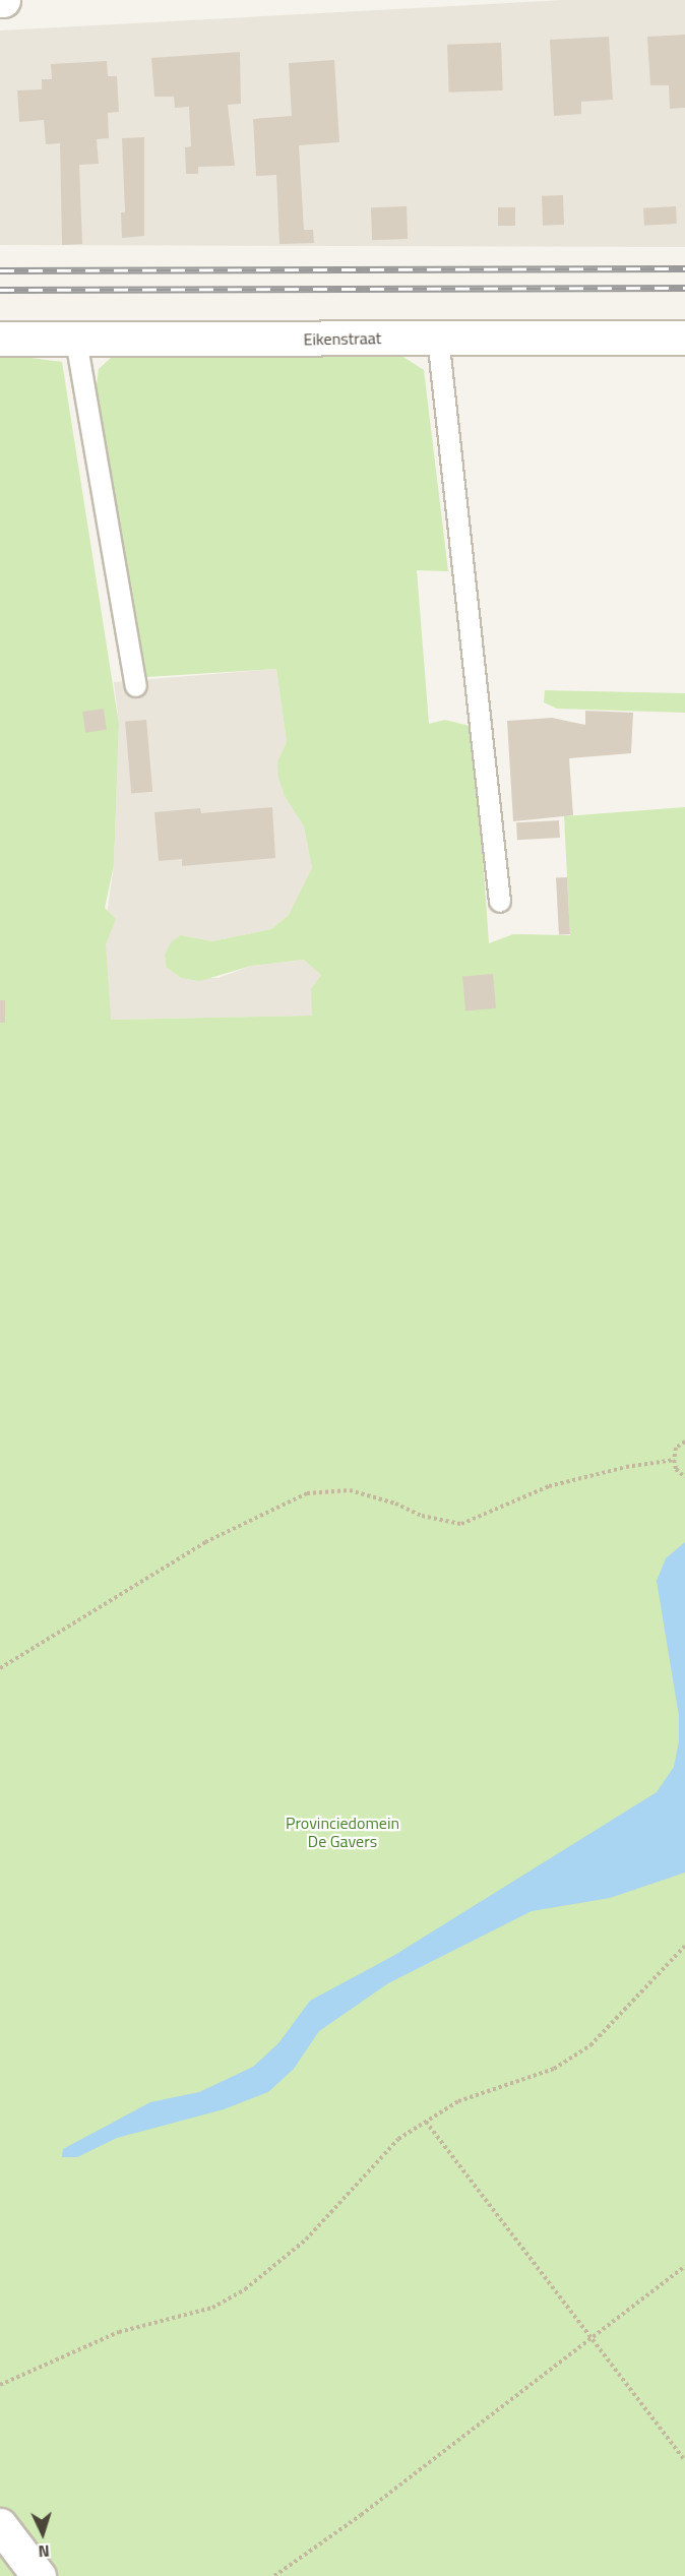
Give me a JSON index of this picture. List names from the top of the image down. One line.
{"streets":{"street":["Eikenstraat"]},"parks":["Provinciedomein De Gavers"],"north":"bottom"}
